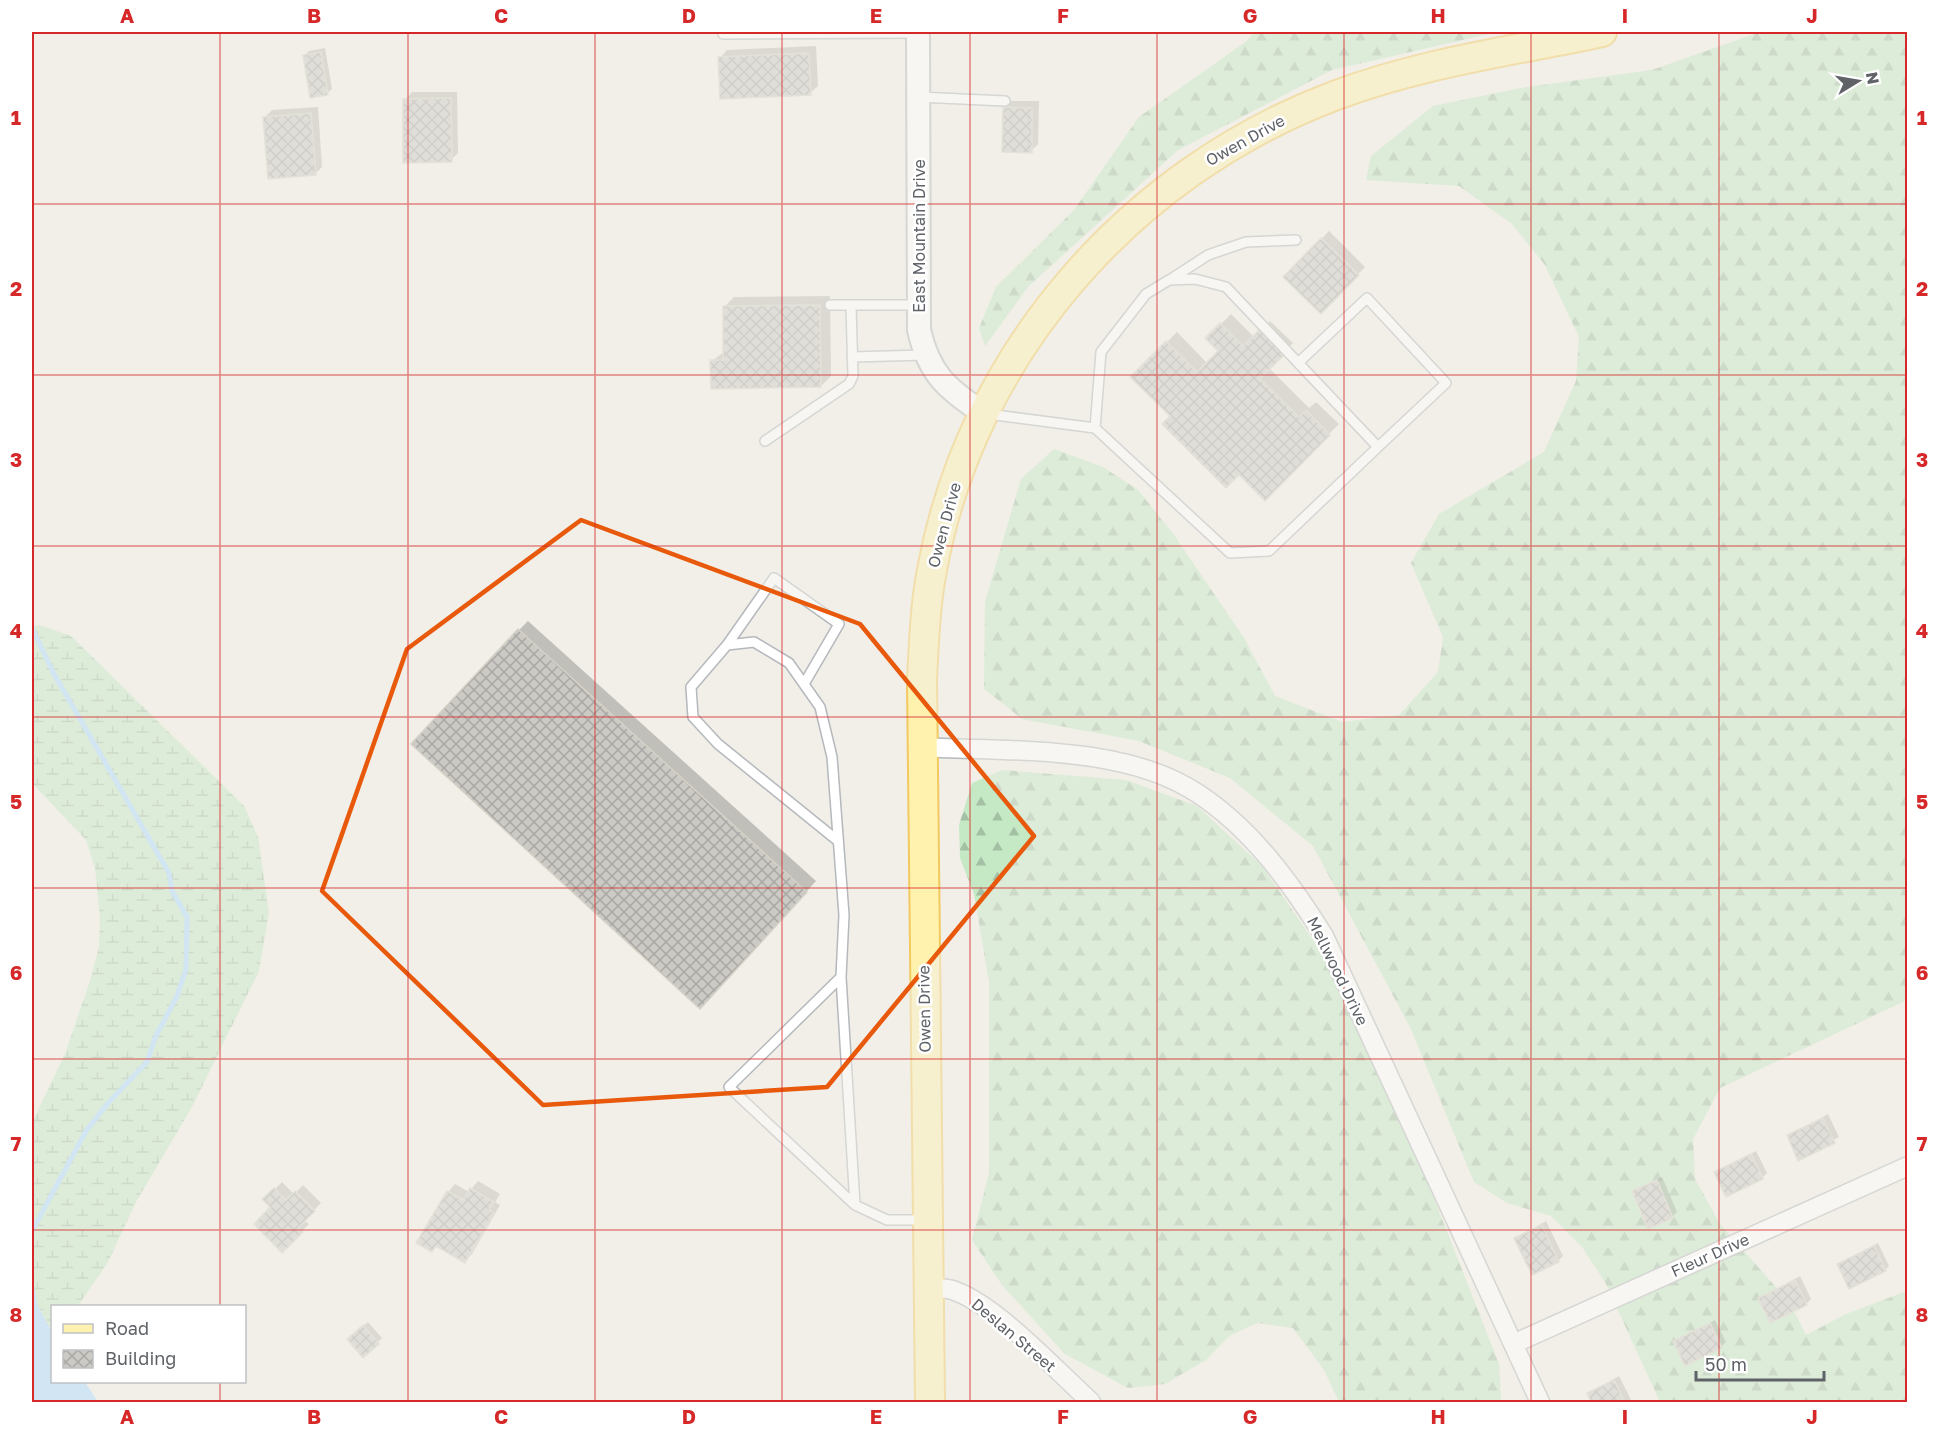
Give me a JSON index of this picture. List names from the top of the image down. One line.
{"streets":{"main road":["Owen Drive"],"street":["East Mountain Drive","Mellwood Drive","Fleur Drive","Deslan Street"]},"crossings":[["Owen Drive","East Mountain Drive"],["Owen Drive","Mellwood Drive"],["Owen Drive","Deslan Street"],["Mellwood Drive","Fleur Drive"]],"legend":["Road","Building"],"scale_bar":"50 m","north":"right","grid":{"columns":["A","B","C","D","E","F","G","H","I","J"],"rows":["1","2","3","4","5","6","7","8"]}}
